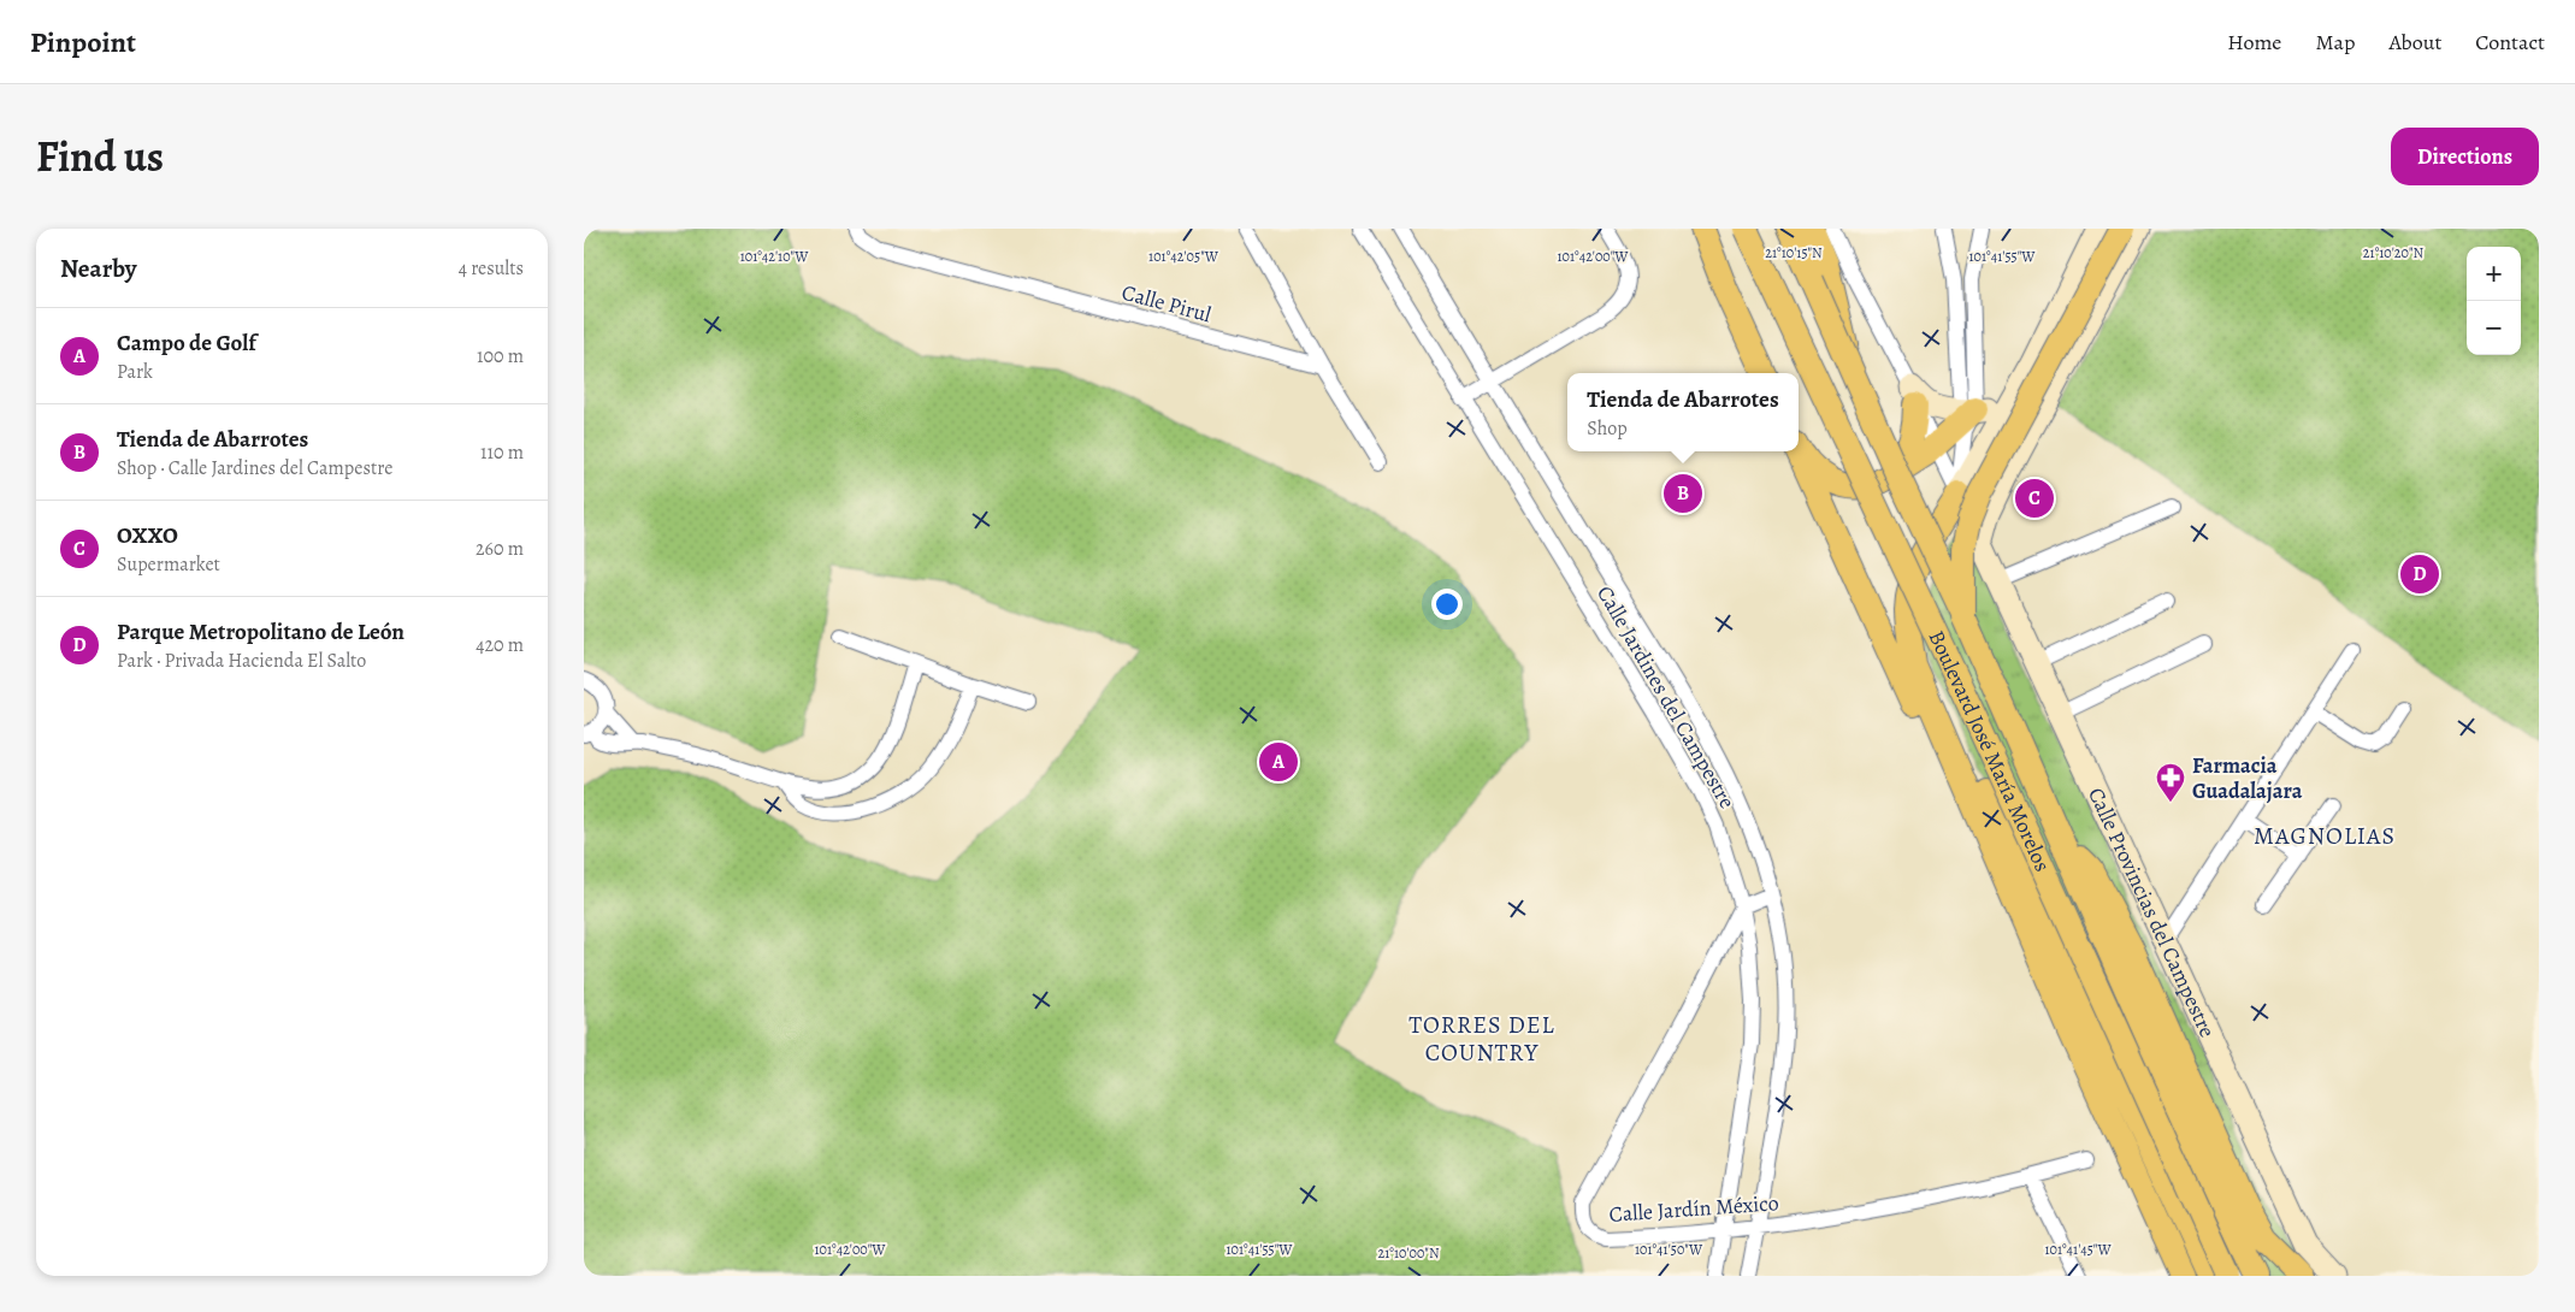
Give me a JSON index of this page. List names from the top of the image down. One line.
{"streets":{"main road":["Boulevard José María Morelos"],"street":["Calle Pirul","Calle Jardines del Campestre","Calle Provincias del Campestre","Calle Jardín México"]},"crossings":[["Calle Jardines del Campestre","Calle Jardín México"]],"districts":["MAGNOLIAS","TORRES DEL COUNTRY"],"places":{"pharmacy":["Farmacia Guadalajara"]},"page":{"header":"Pinpoint","nav":["Home","Map","About","Contact"],"title":"Find us","buttons":"Directions","heading":["Nearby","4 results"],"map_buttons":["+","−"],"list":[{"mark":"A","name":"Campo de Golf","note":"Park","value":"100 m"},{"mark":"B","name":"Tienda de Abarrotes","note":"Shop · Calle Jardines del Campestre","value":"110 m"},{"mark":"C","name":"OXXO","note":"Supermarket","value":"260 m"},{"mark":"D","name":"Parque Metropolitano de León","note":"Park · Privada Hacienda El Salto","value":"420 m"}],"popup":["Tienda de Abarrotes","Shop"],"pins":["B","C","D","A"]},"coordinates":["21°10'15\"N","21°10'20\"N","101°42'10\"W","101°42'05\"W","101°42'00\"W","101°41'55\"W","101°41'50\"W","101°41'45\"W","21°10'00\"N"]}
